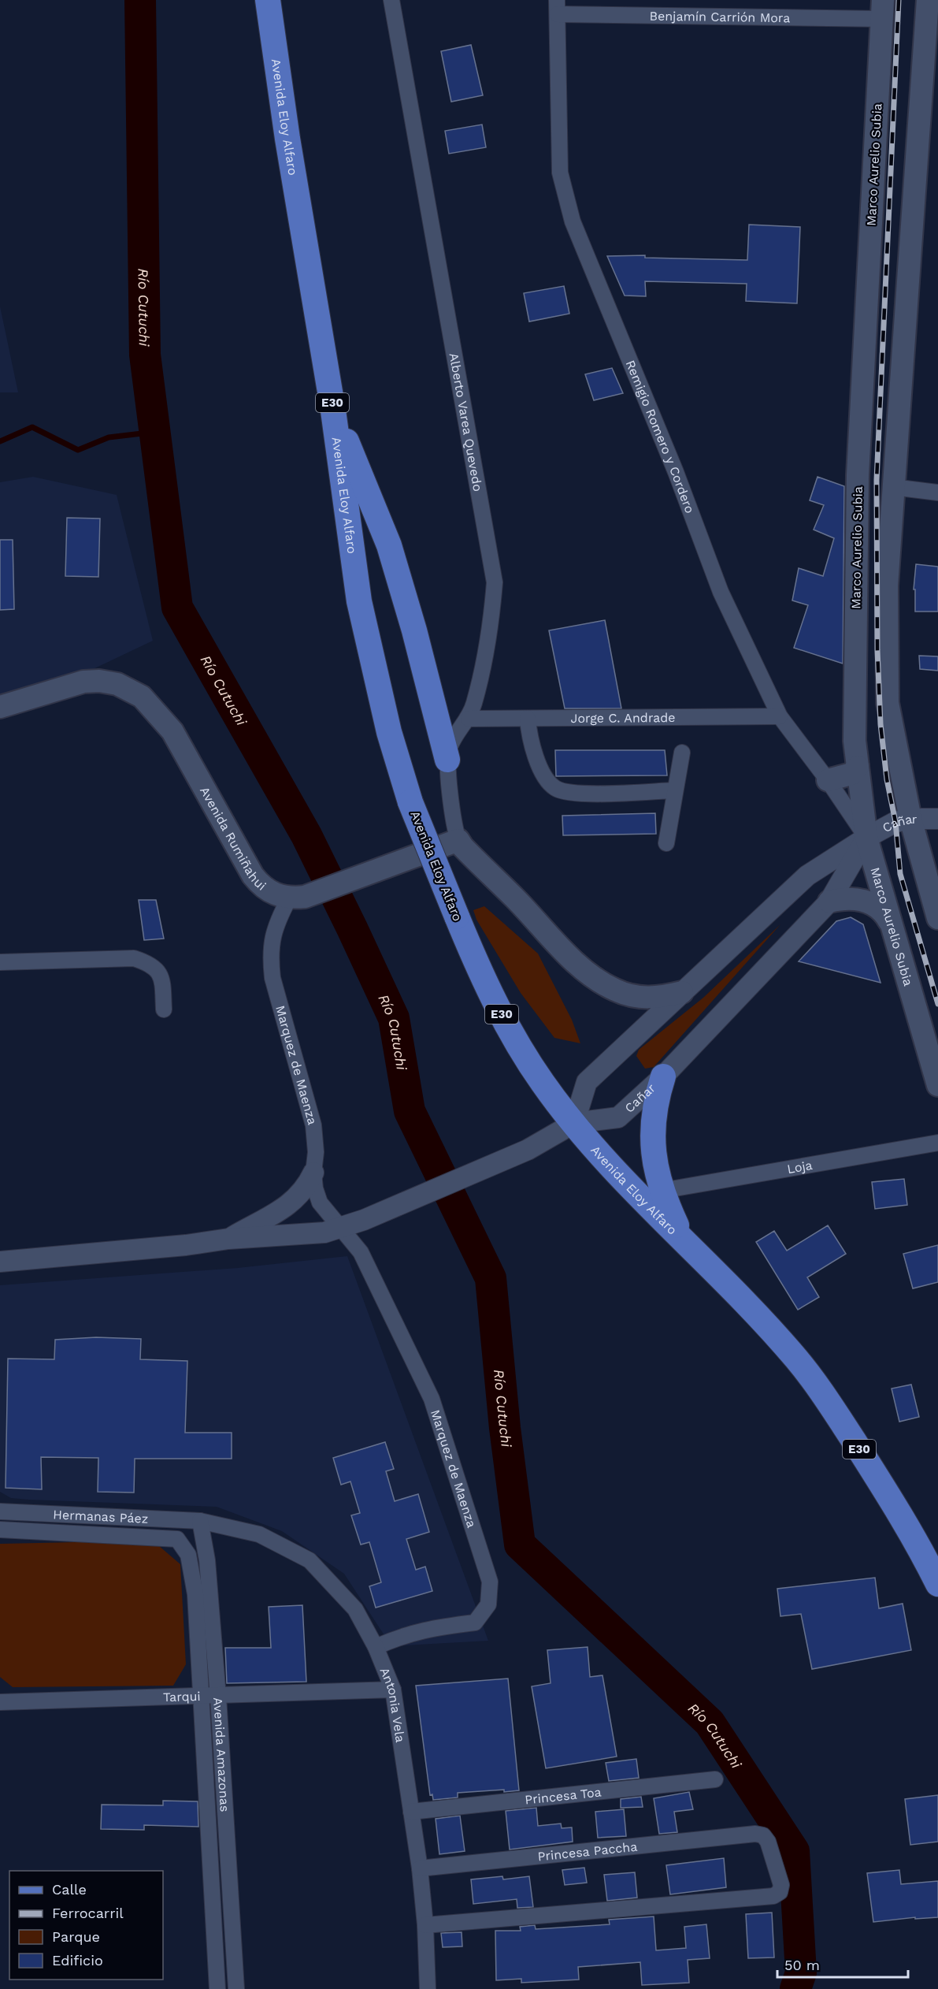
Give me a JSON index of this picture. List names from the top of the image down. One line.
{"streets":{"main road":["Avenida Eloy Alfaro","Marco Aurelio Subia","E30","Avenida Rumiñahui"],"street":["Benjamín Carrión Mora","Alberto Varea Quevedo","Remigio Romero y Cordero","Jorge C. Andrade","Cañar","Marquez de Maenza","Loja","Hermanas Páez","Tarqui","Antonia Vela","Avenida Amazonas","Princesa Toa","Princesa Paccha"]},"crossings":[["Benjamín Carrión Mora","Marco Aurelio Subia"],["Benjamín Carrión Mora","Remigio Romero y Cordero"],["Avenida Eloy Alfaro","Cañar"],["Marco Aurelio Subia","Remigio Romero y Cordero"],["Marco Aurelio Subia","Cañar"],["Alberto Varea Quevedo","Jorge C. Andrade"],["Remigio Romero y Cordero","Jorge C. Andrade"],["Remigio Romero y Cordero","Cañar"],["Avenida Rumiñahui","Marquez de Maenza"],["Marquez de Maenza","Antonia Vela"],["Hermanas Páez","Antonia Vela"],["Hermanas Páez","Avenida Amazonas"],["Tarqui","Antonia Vela"],["Tarqui","Avenida Amazonas"],["Antonia Vela","Avenida Amazonas"],["Antonia Vela","Princesa Toa"],["Antonia Vela","Princesa Paccha"]],"water":["Río Cutuchi"],"legend":["Calle","Ferrocarril","Parque","Edificio"],"scale_bar":"50 m"}
